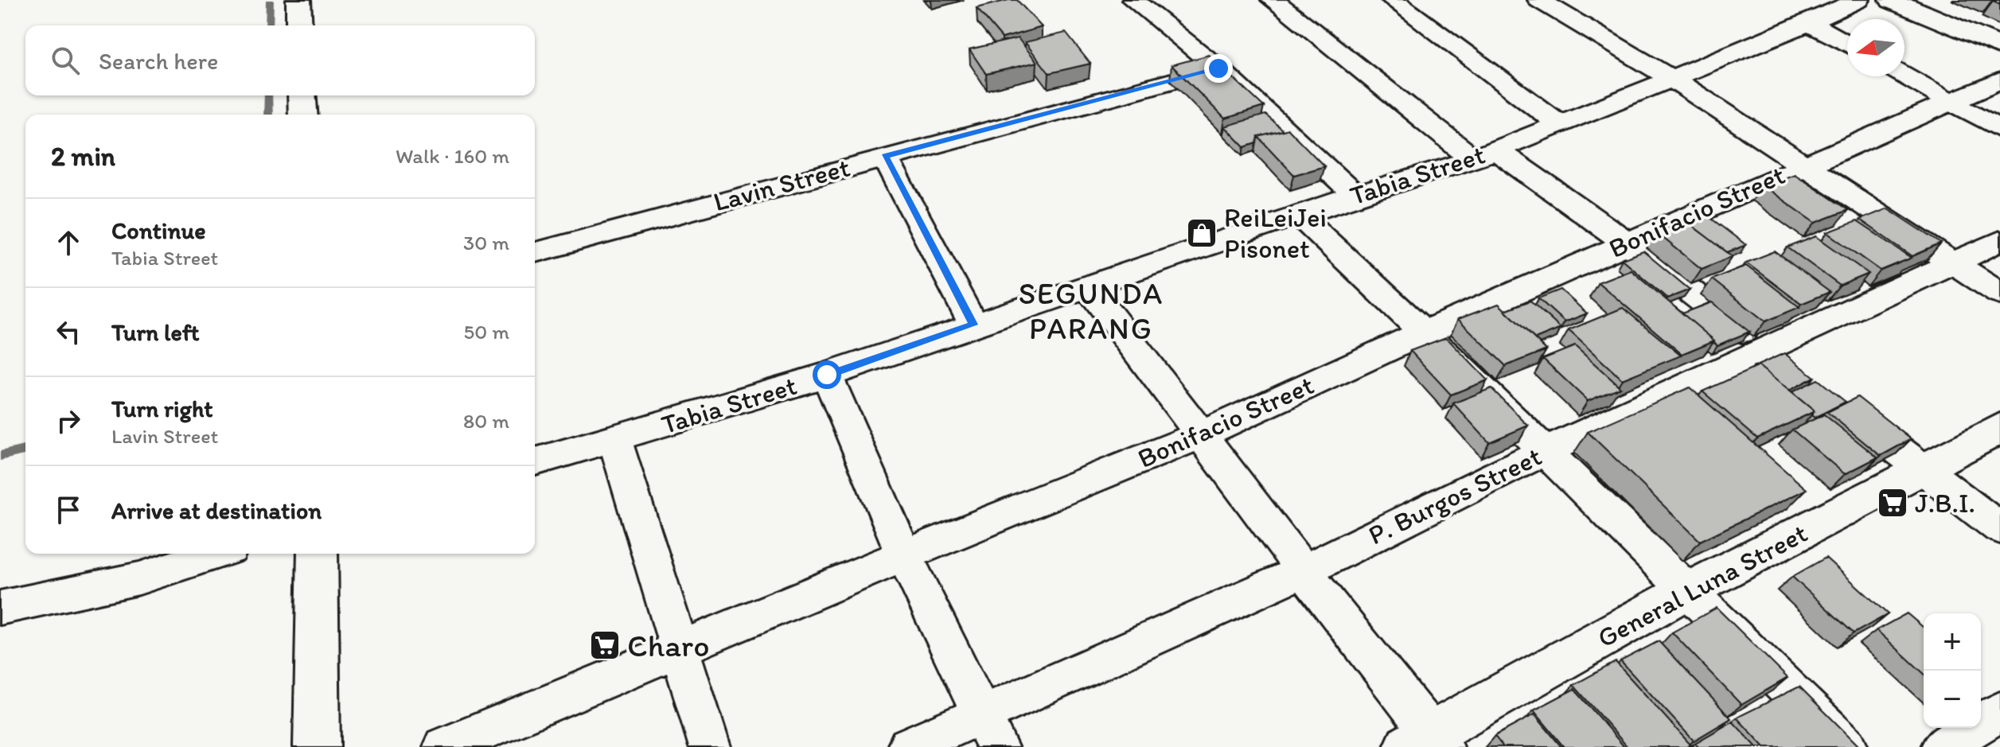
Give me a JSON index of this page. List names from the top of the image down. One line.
{"streets":{"street":["Tabia Street","Lavin Street","Bonifacio Street","P. Burgos Street","General Luna Street"]},"districts":["SEGUNDA PARANG"],"places":{"shop":["ReiLeiJei Pisonet"],"supermarket":["J.B.I.","Charo"]},"north":"left","page":{"search":"Search here","heading":["2 min","Walk · 160 m"],"list":[["Continue","Tabia Street","30 m"],["Turn left","50 m"],["Turn right","Lavin Street","80 m"],"Arrive at destination"],"map_buttons":["+","−"]}}
